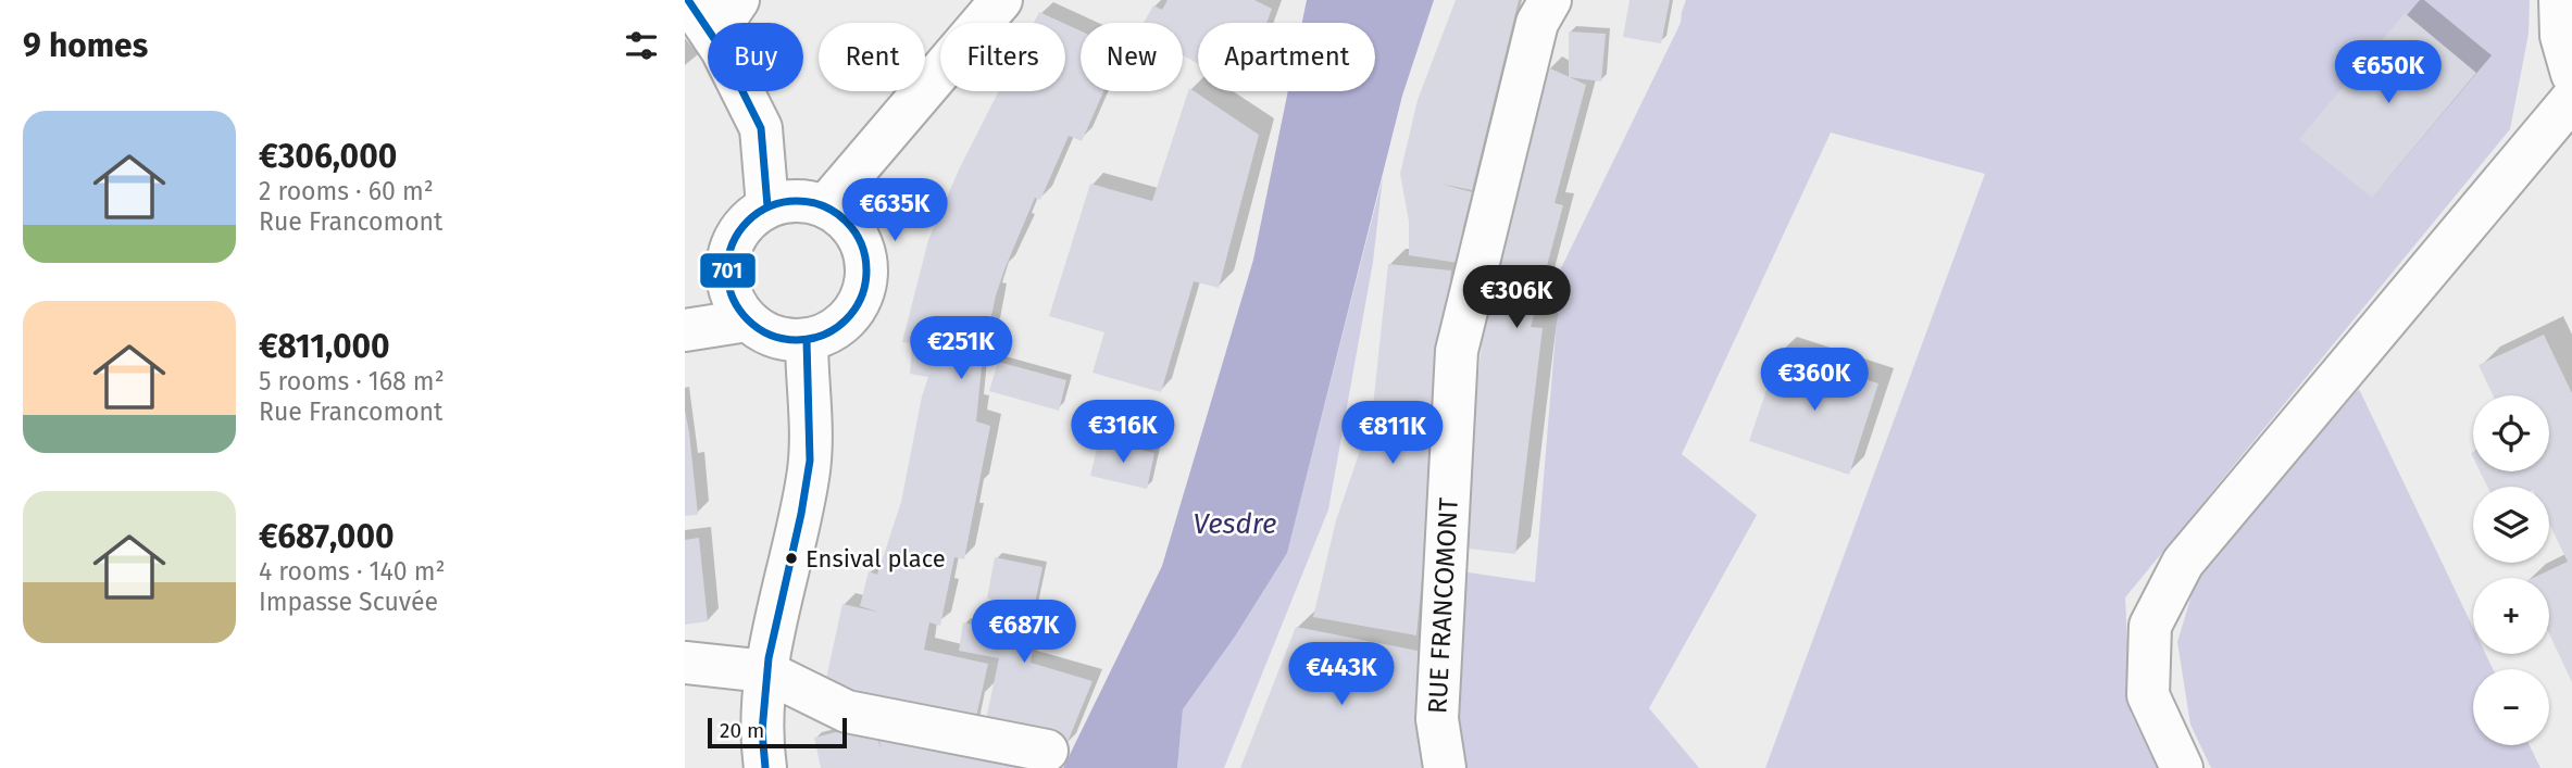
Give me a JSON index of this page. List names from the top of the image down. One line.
{"streets":{"street":["RUE FRANCOMONT"]},"water":["Vesdre"],"places":["Ensival place"],"lines":["transit line 701"],"scale_bar":"20 m","page":{"heading":"9 homes","chip":["Buy","Rent","Filters","New","Apartment"],"price":["€650K","€635K","€306K","€251K","€360K","€316K","€811K","€687K","€443K"],"list":[{"name":"€306,000","note":"2 rooms · 60 m² · Rue Francomont"},{"name":"€811,000","note":"5 rooms · 168 m² · Rue Francomont"},{"name":"€687,000","note":"4 rooms · 140 m² · Impasse Scuvée"}],"map_buttons":["+","−"],"scale":"20 m"}}
